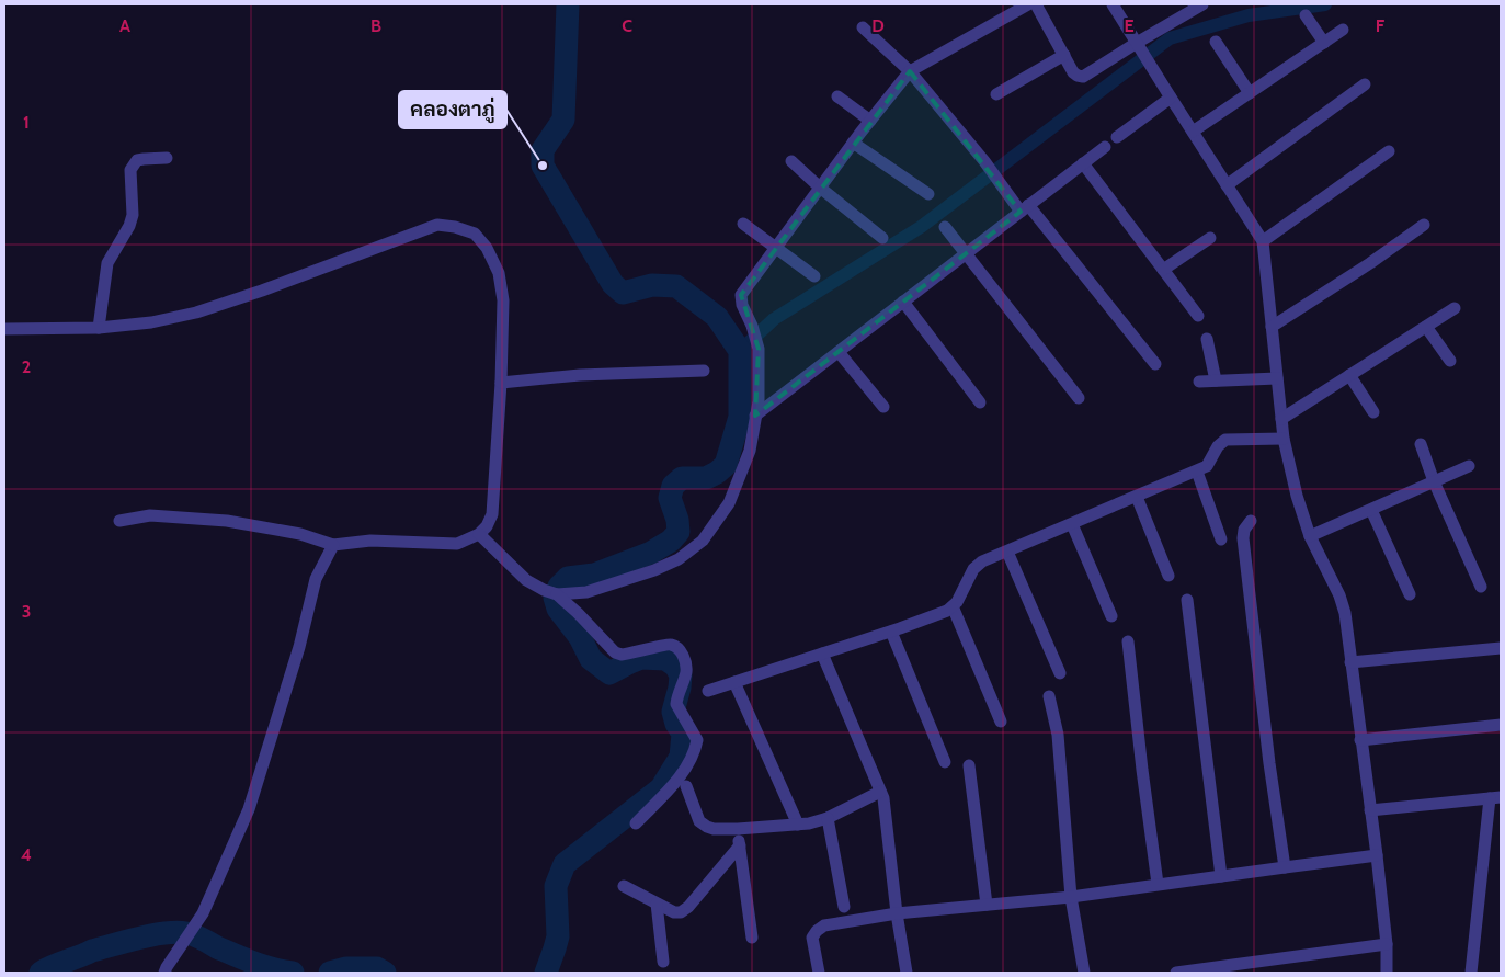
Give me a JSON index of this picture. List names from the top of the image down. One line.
{"places":["คลองตาภู่"],"grid":{"columns":["A","B","C","D","E","F"],"rows":["1","2","3","4"]}}
